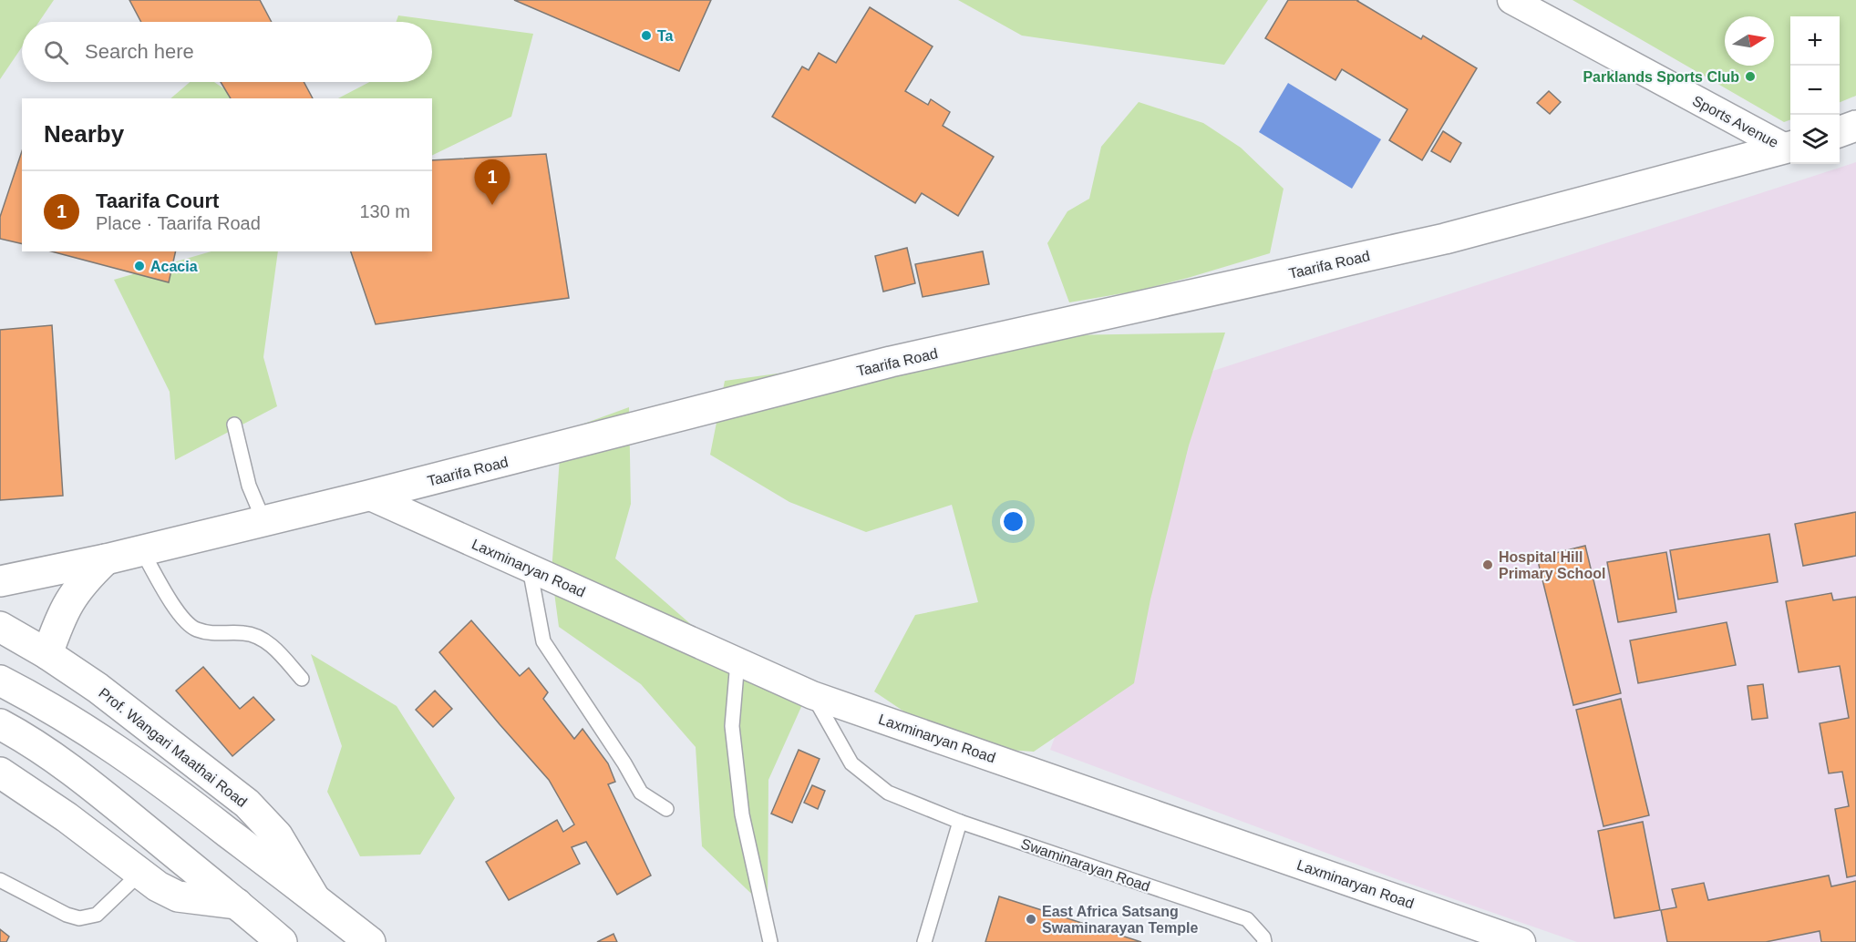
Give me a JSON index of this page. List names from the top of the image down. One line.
{"streets":{"street":["Sports Avenue","Taarifa Road","Laxminaryan Road","Prof. Wangari Maathai Road"],"lane":["Swaminarayan Road"]},"crossings":[["Sports Avenue","Taarifa Road"],["Taarifa Road","Laxminaryan Road"],["Laxminaryan Road","Swaminarayan Road"]],"places":["Ta","Parklands Sports Club","Acacia","Hospital Hill Primary School","East Africa Satsang Swaminarayan Temple"],"north":"right","page":{"map_buttons":["+","−"],"search":"Search here","heading":"Nearby","pins":"1","list":[{"mark":"1","name":"Taarifa Court","note":"Place · Taarifa Road","value":"130 m"}]}}
